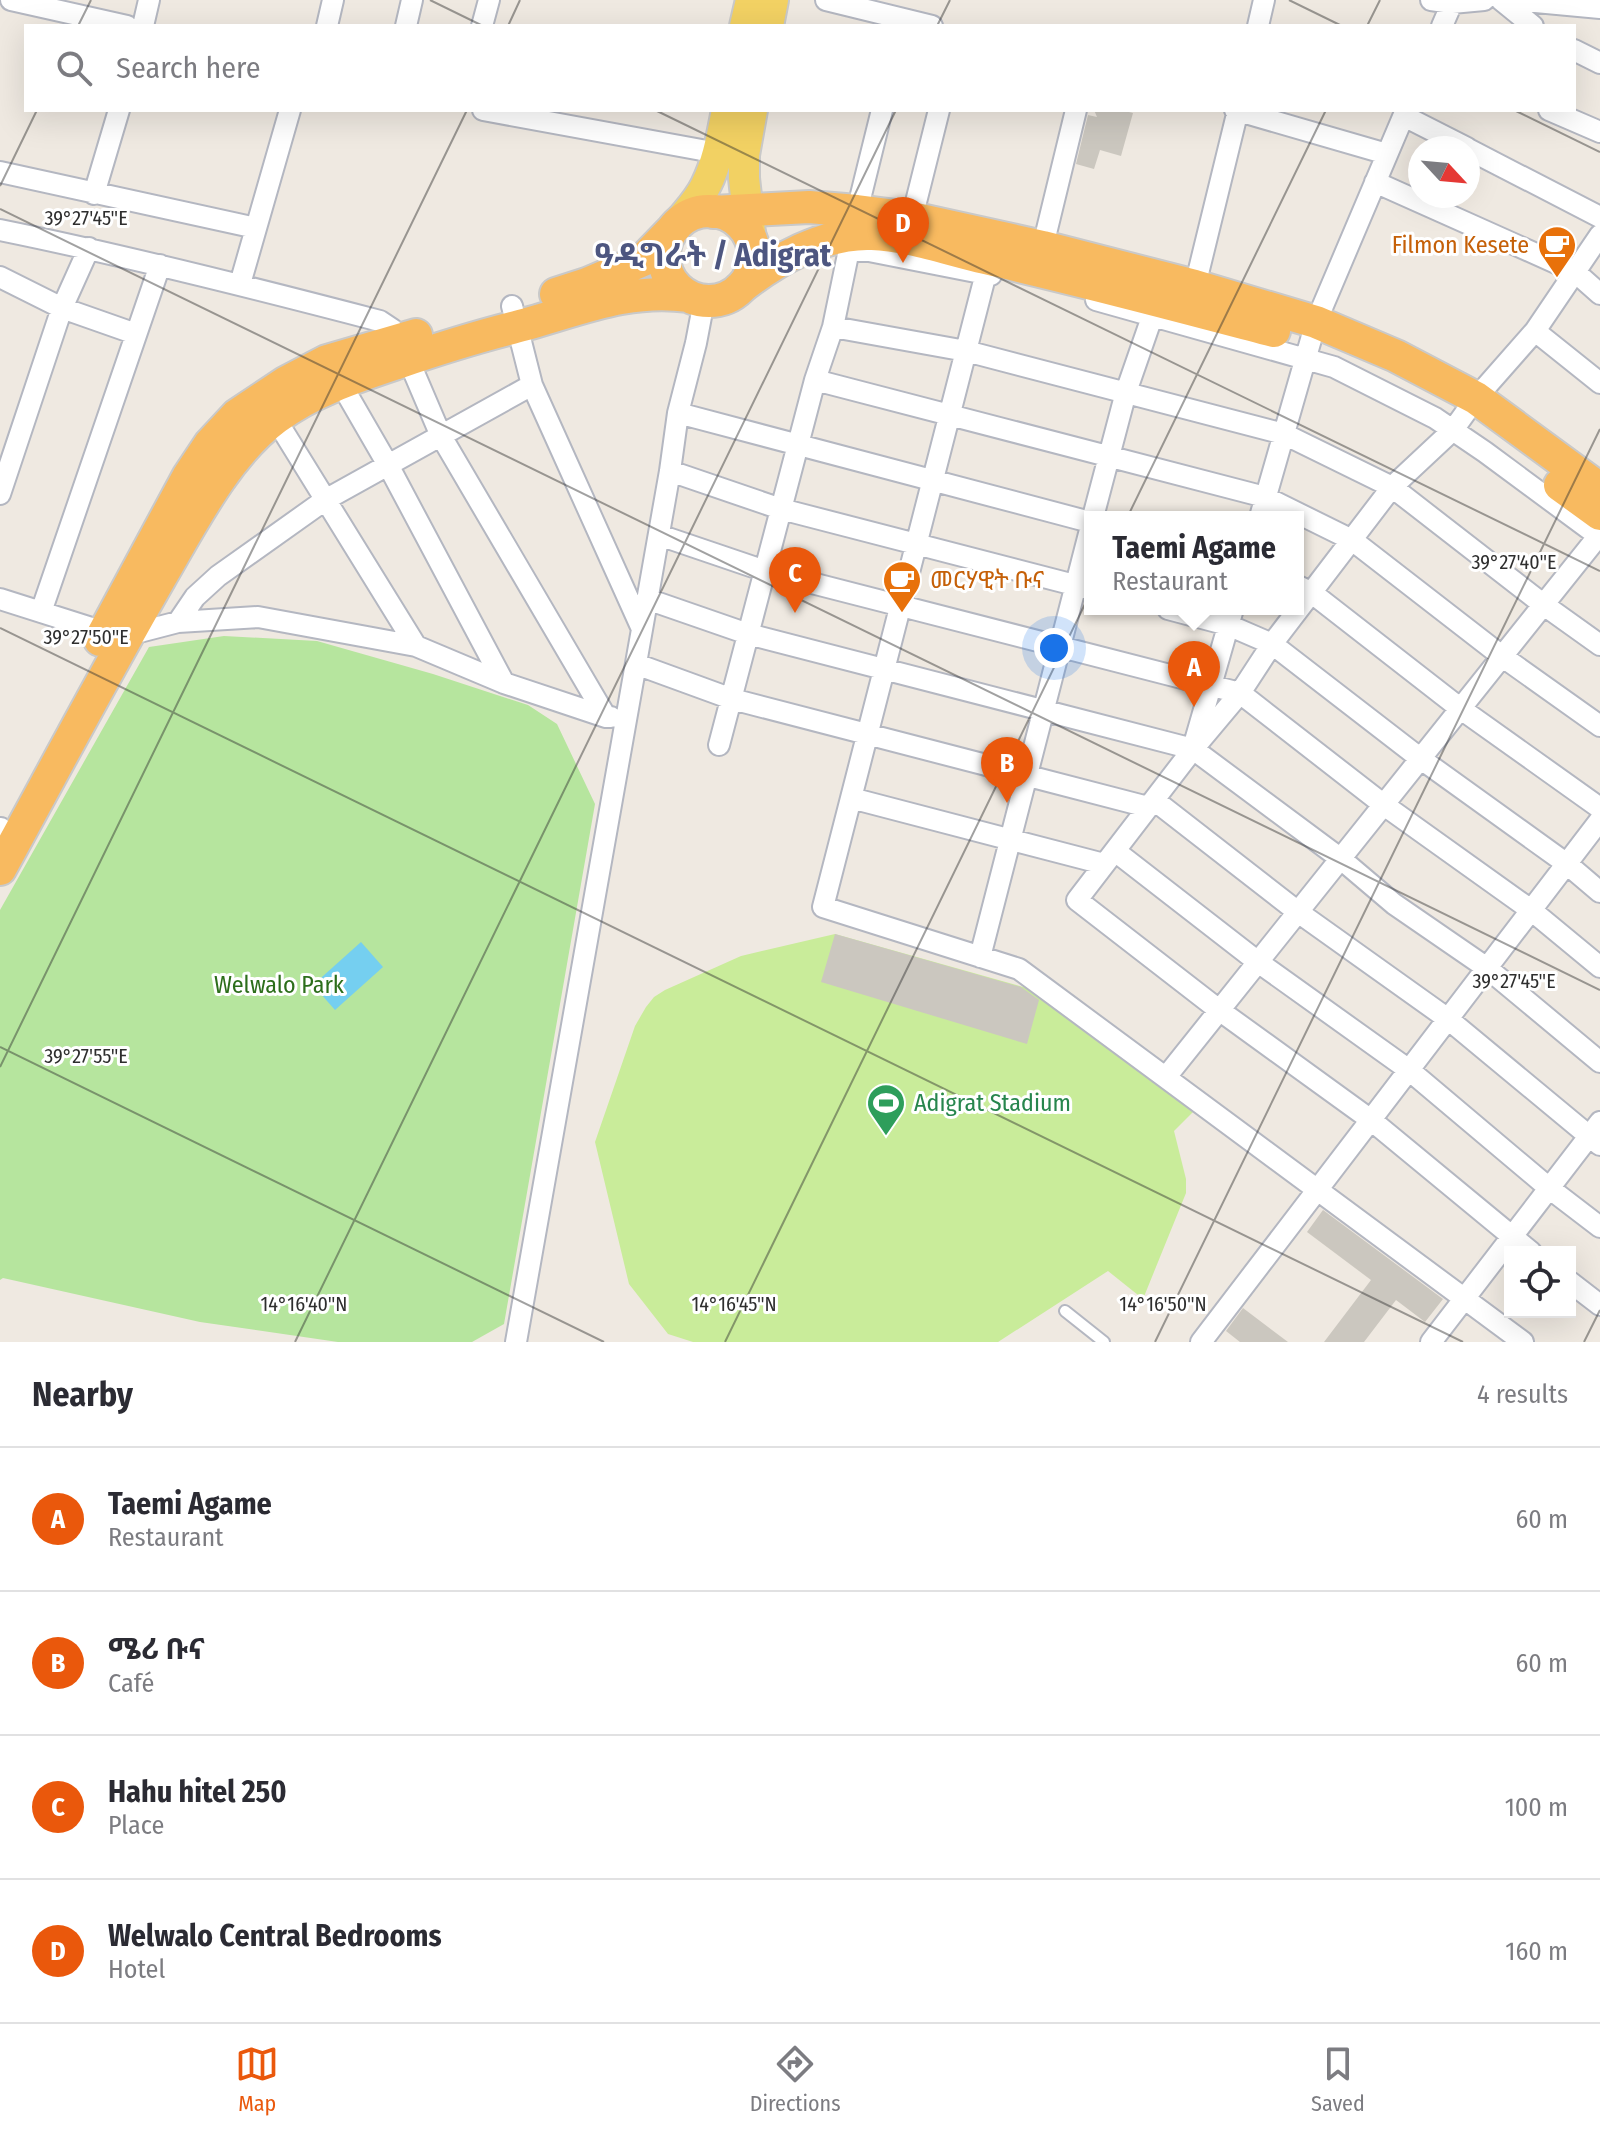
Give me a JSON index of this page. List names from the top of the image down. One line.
{"districts":["ዓዲግራት / Adigrat"],"parks":["Welwalo Park"],"places":{"cafe":["Filmon Kesete","መርሃዊት ቡና"],"sports":["Adigrat Stadium"]},"north":"bottom right","page":{"search":"Search here","pins":["D","C","A","B"],"popup":["Taemi Agame","Restaurant"],"heading":["Nearby","4 results"],"list":[{"mark":"A","name":"Taemi Agame","note":"Restaurant","value":"60 m"},{"mark":"B","name":"ሜሪ ቡና","note":"Café","value":"60 m"},{"mark":"C","name":"Hahu hitel 250","note":"Place","value":"100 m"},{"mark":"D","name":"Welwalo Central Bedrooms","note":"Hotel","value":"160 m"}],"nav":["Map","Directions","Saved"]},"coordinates":["39°27'45\"E","39°27'40\"E","39°27'50\"E","39°27'55\"E","14°16'40\"N","14°16'45\"N","14°16'50\"N"]}
